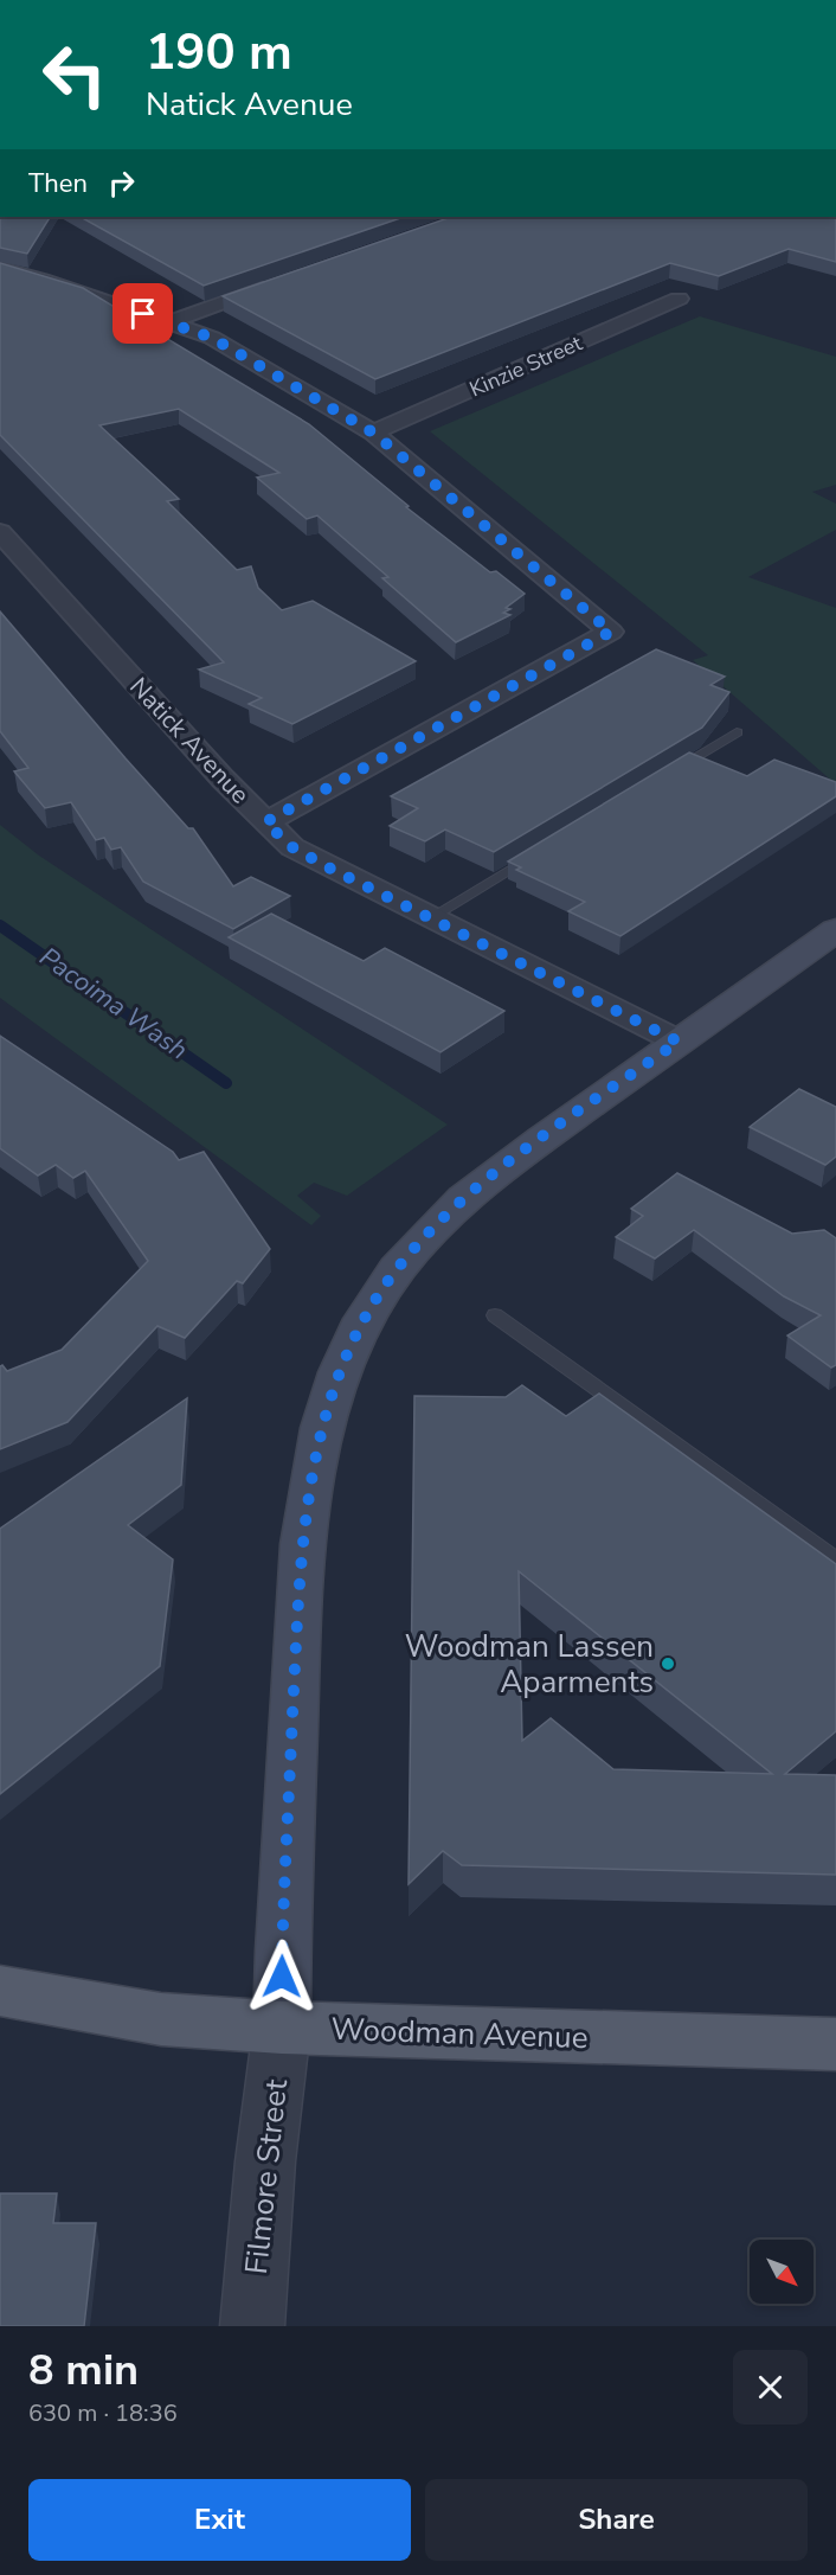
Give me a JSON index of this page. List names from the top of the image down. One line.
{"streets":{"main road":["Woodman Avenue"],"street":["Kinzie Street","Natick Avenue","Filmore Street"]},"crossings":[["Woodman Avenue","Filmore Street"]],"water":["Pacoima Wash"],"places":["Woodman Lassen Aparments"],"north":"bottom right","page":{"turn":["190 m","Natick Avenue"],"then":"Then","heading":["8 min","630 m · 18:36"],"buttons":["Exit","Share"]}}
